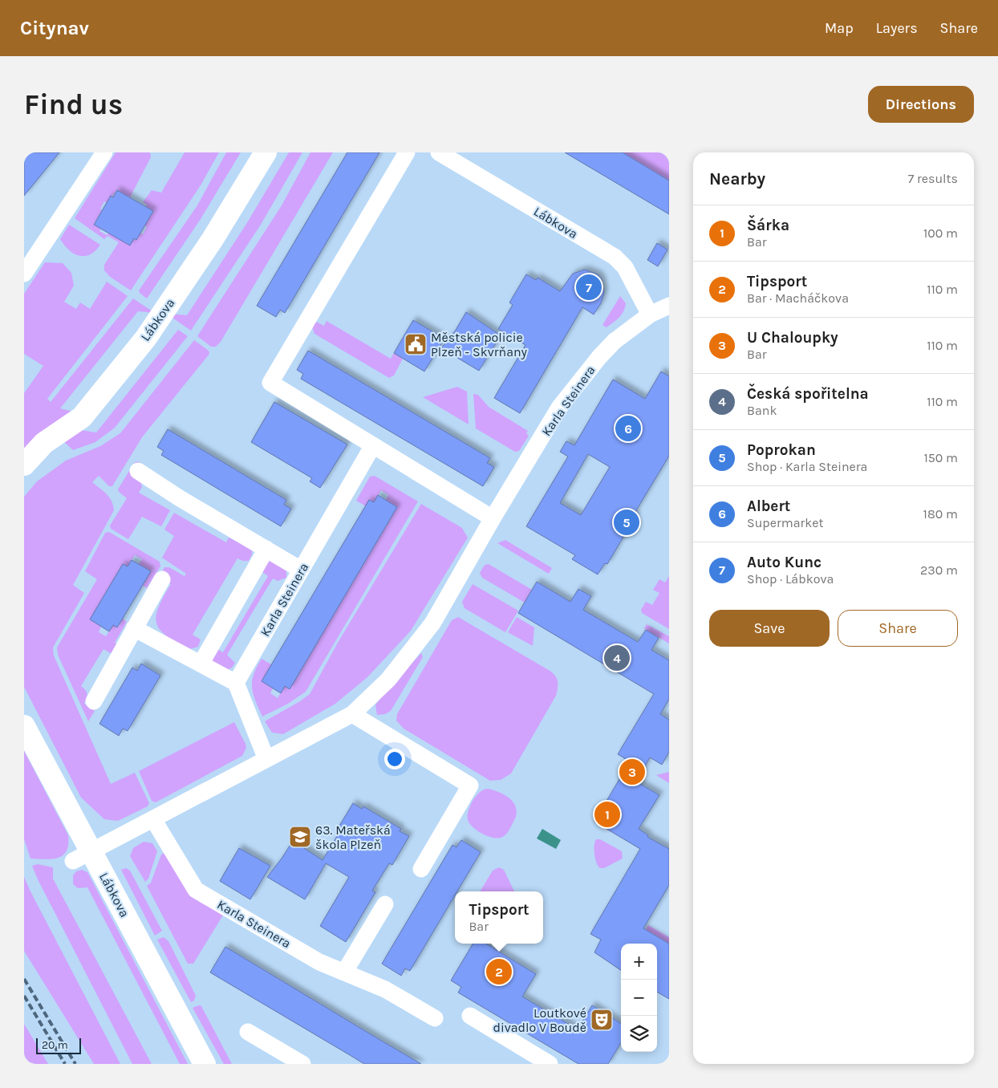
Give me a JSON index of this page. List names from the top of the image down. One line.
{"streets":{"street":["Lábkova","Karla Steinera"]},"crossings":[["Lábkova","Karla Steinera"]],"places":{"public building":["Městská policie Plzeň - Skvrňany"],"school or university":["63. Mateřská škola Plzeň"],"theatre":["Loutkové divadlo V Boudě"]},"scale_bar":"20 m","page":{"header":"Citynav","nav":["Map","Layers","Share"],"buttons":["Directions",["Save","Share"]],"title":"Find us","heading":["Nearby","7 results"],"list":[{"mark":"1","name":"Šárka","note":"Bar","value":"100 m"},{"mark":"2","name":"Tipsport","note":"Bar · Macháčkova","value":"110 m"},{"mark":"3","name":"U Chaloupky","note":"Bar","value":"110 m"},{"mark":"4","name":"Česká spořitelna","note":"Bank","value":"110 m"},{"mark":"5","name":"Poprokan","note":"Shop · Karla Steinera","value":"150 m"},{"mark":"6","name":"Albert","note":"Supermarket","value":"180 m"},{"mark":"7","name":"Auto Kunc","note":"Shop · Lábkova","value":"230 m"}],"pins":["7","6","5","4","3","1","2"],"popup":["Tipsport","Bar"],"map_buttons":["+","−"],"scale":"20 m"}}
